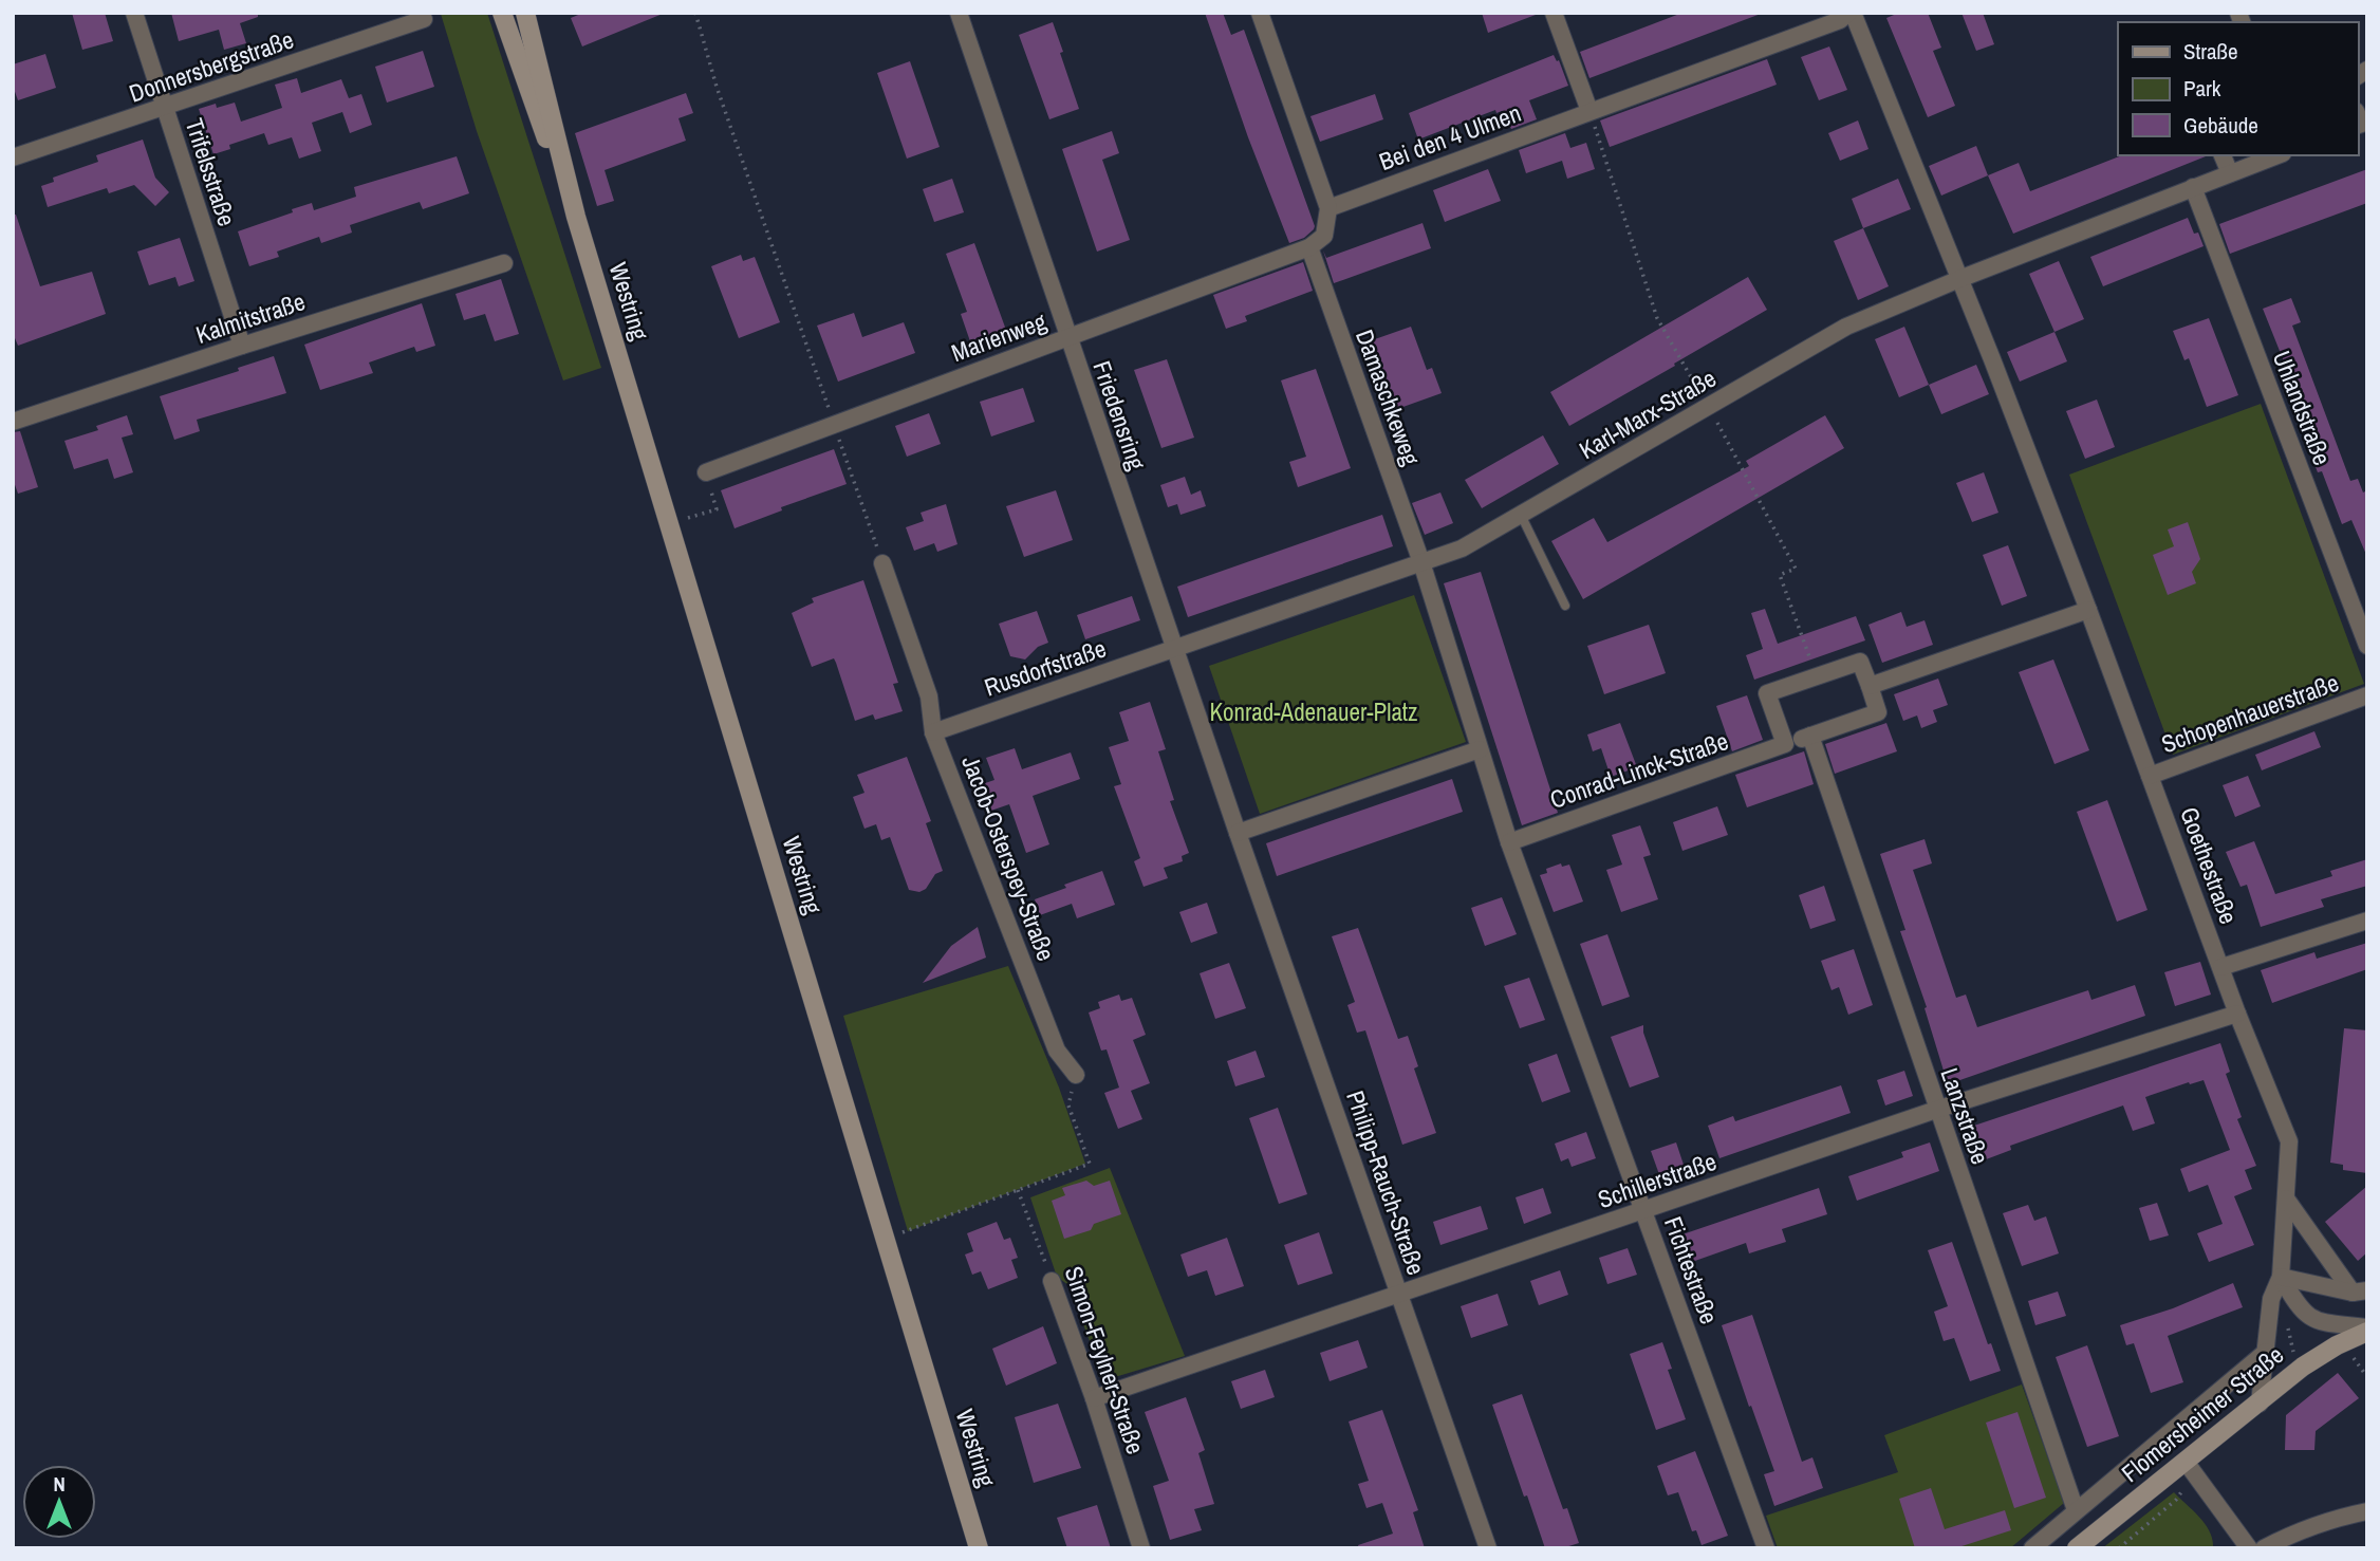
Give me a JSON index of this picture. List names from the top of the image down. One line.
{"streets":{"main road":["Westring","Flomersheimer Straße"],"street":["Donnersbergstraße","Bei den 4 Ulmen","Trifelsstraße","Kalmitstraße","Marienweg","Damaschkeweg","Uhlandstraße","Karl-Marx-Straße","Friedensring","Rusdorfstraße","Schopenhauerstraße","Conrad-Linck-Straße","Jacob-Osterspey-Straße","Goethestraße","Lanzstraße","Schillerstraße","Philipp-Rauch-Straße","Fichtestraße","Simon-Feylner-Straße"]},"crossings":[["Donnersbergstraße","Trifelsstraße"],["Bei den 4 Ulmen","Goethestraße"],["Trifelsstraße","Kalmitstraße"],["Marienweg","Damaschkeweg"],["Marienweg","Friedensring"],["Damaschkeweg","Karl-Marx-Straße"],["Uhlandstraße","Karl-Marx-Straße"],["Karl-Marx-Straße","Goethestraße"],["Friedensring","Rusdorfstraße"],["Friedensring","Philipp-Rauch-Straße"],["Rusdorfstraße","Jacob-Osterspey-Straße"],["Schopenhauerstraße","Goethestraße"],["Conrad-Linck-Straße","Lanzstraße"],["Conrad-Linck-Straße","Fichtestraße"],["Goethestraße","Schillerstraße"],["Goethestraße","Flomersheimer Straße"],["Lanzstraße","Schillerstraße"],["Lanzstraße","Flomersheimer Straße"],["Schillerstraße","Philipp-Rauch-Straße"],["Schillerstraße","Fichtestraße"],["Schillerstraße","Simon-Feylner-Straße"]],"parks":["Konrad-Adenauer-Platz"],"legend":["Straße","Park","Gebäude"],"north":"top"}
